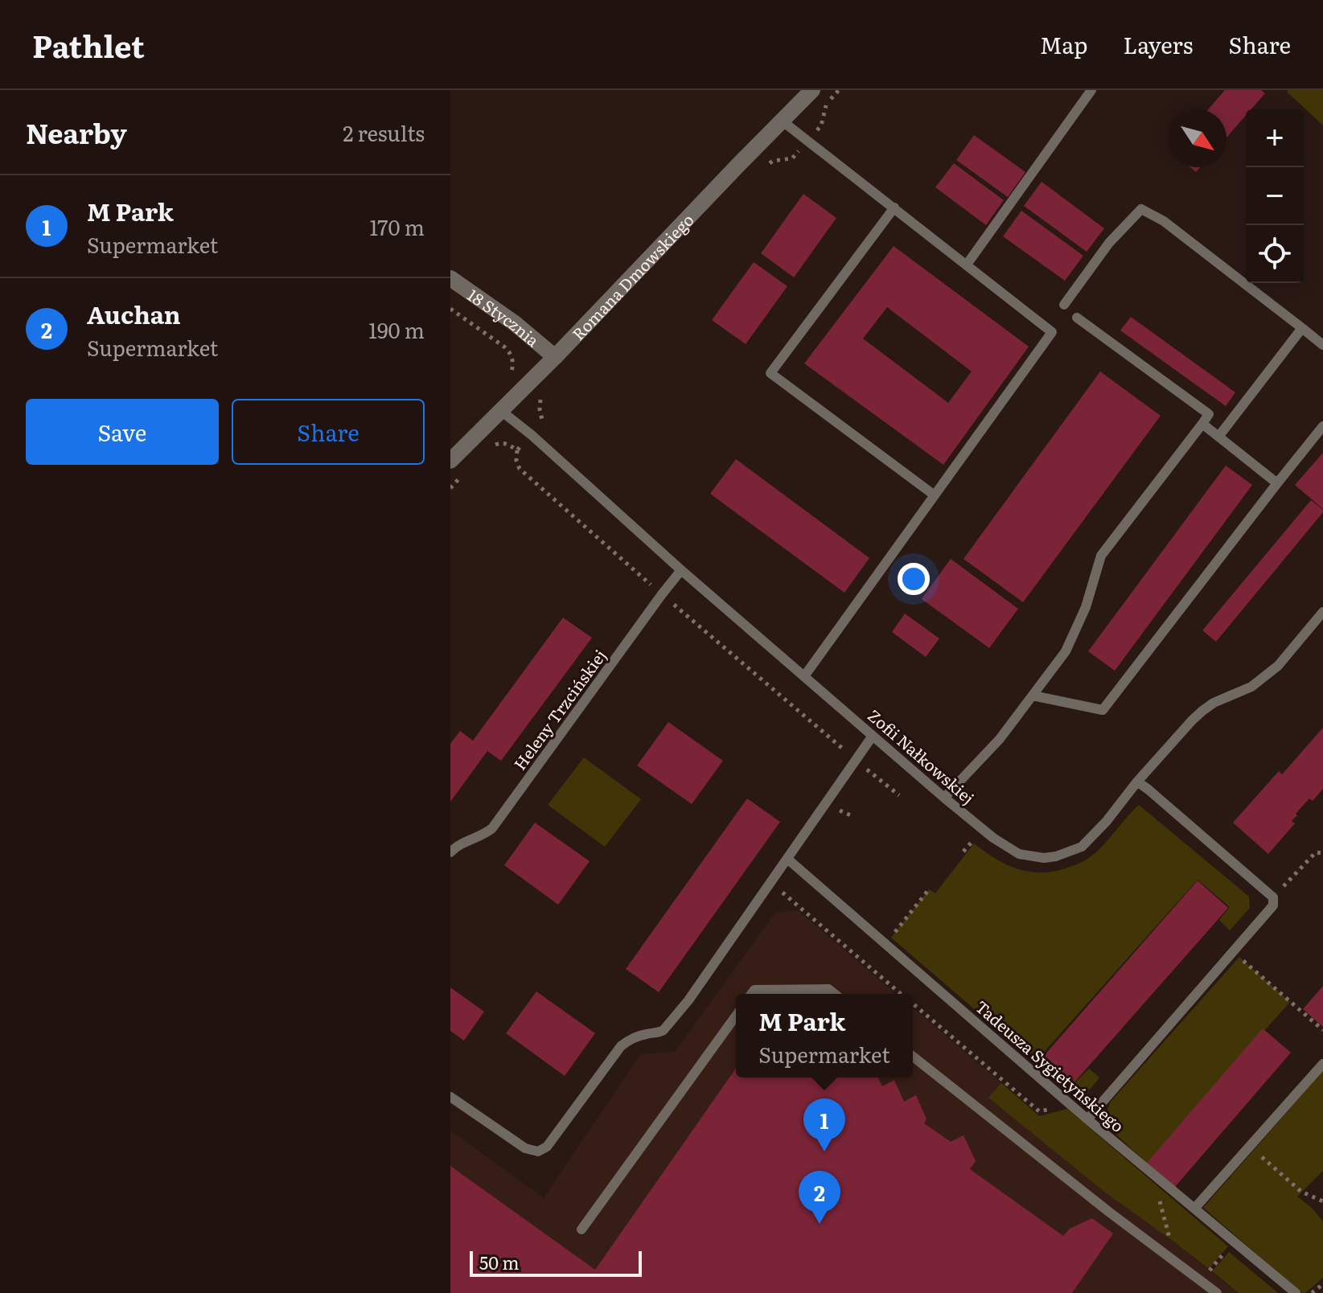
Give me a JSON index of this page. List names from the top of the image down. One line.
{"streets":{"street":["Romana Dmowskiego","18 Stycznia"],"lane":["Heleny Trzcińskiej","Zofii Nałkowskiej","Tadeusza Sygietyńskiego"]},"crossings":[["Romana Dmowskiego","18 Stycznia"],["Romana Dmowskiego","Zofii Nałkowskiej"],["Heleny Trzcińskiej","Zofii Nałkowskiej"]],"scale_bar":"50 m","north":"bottom right","page":{"header":"Pathlet","nav":["Map","Layers","Share"],"heading":["Nearby","2 results"],"map_buttons":["+","−"],"list":[{"mark":"1","name":"M Park","note":"Supermarket","value":"170 m"},{"mark":"2","name":"Auchan","note":"Supermarket","value":"190 m"}],"buttons":["Save","Share"],"popup":["M Park","Supermarket"],"pins":["1","2"],"scale":"50 m"}}
